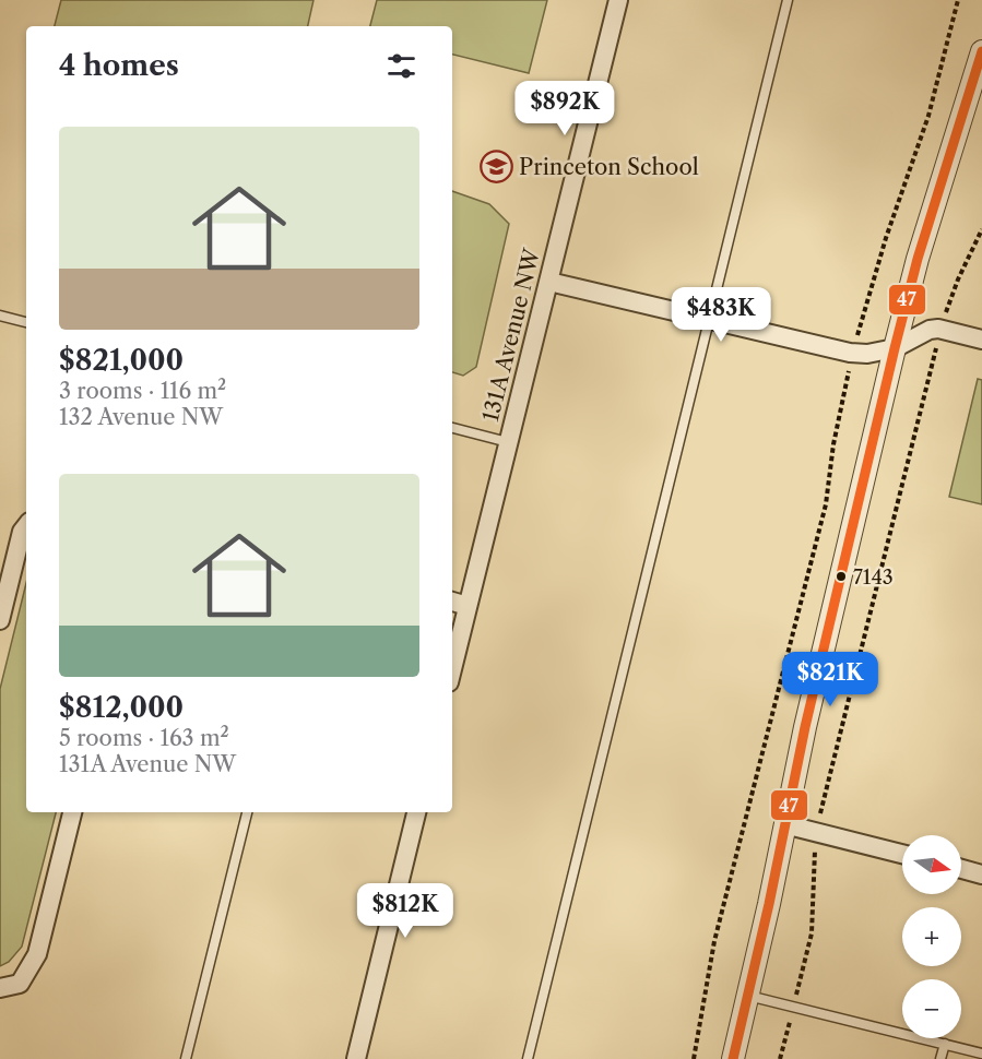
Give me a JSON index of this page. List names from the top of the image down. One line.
{"streets":{"street":["131A Avenue NW"]},"places":{"school or university":["Princeton School"],"other":["7143"]},"lines":["transit line 47"],"north":"right","page":{"heading":"4 homes","price":["$892K","$483K","$821K","$812K"],"list":[{"name":"$821,000","note":"3 rooms · 116 m² · 132 Avenue NW"},{"name":"$812,000","note":"5 rooms · 163 m² · 131A Avenue NW"}],"map_buttons":["+","−"]}}
